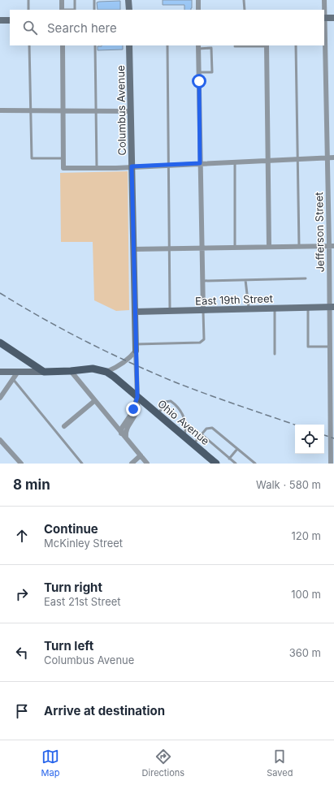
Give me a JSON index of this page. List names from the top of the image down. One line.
{"streets":{"main road":["Ohio Avenue"],"street":["Columbus Avenue","Jefferson Street","East 19th Street"]},"crossings":[["Columbus Avenue","East 19th Street"],["Columbus Avenue","Ohio Avenue"],["Jefferson Street","East 19th Street"]],"page":{"search":"Search here","heading":["8 min","Walk · 580 m"],"list":[["Continue","McKinley Street","120 m"],["Turn right","East 21st Street","100 m"],["Turn left","Columbus Avenue","360 m"],"Arrive at destination"],"nav":["Map","Directions","Saved"]}}
